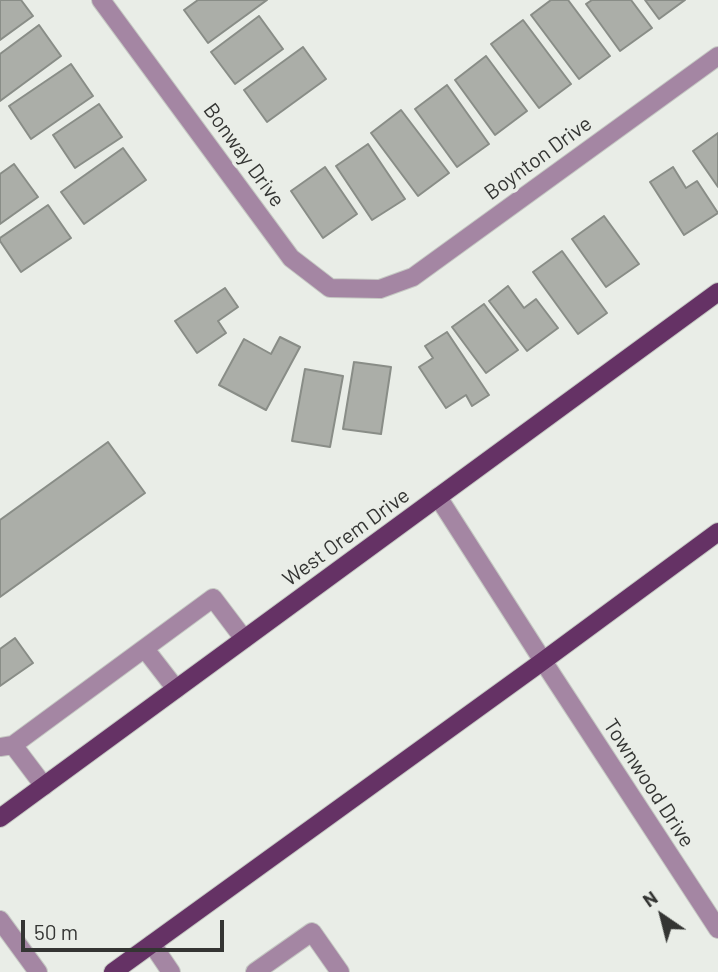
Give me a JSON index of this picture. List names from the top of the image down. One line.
{"streets":{"main road":["West Orem Drive"],"street":["Bonway Drive","Boynton Drive","Townwood Drive"]},"crossings":[["Bonway Drive","Boynton Drive"],["West Orem Drive","Townwood Drive"]],"scale_bar":"50 m","north":"top left"}
